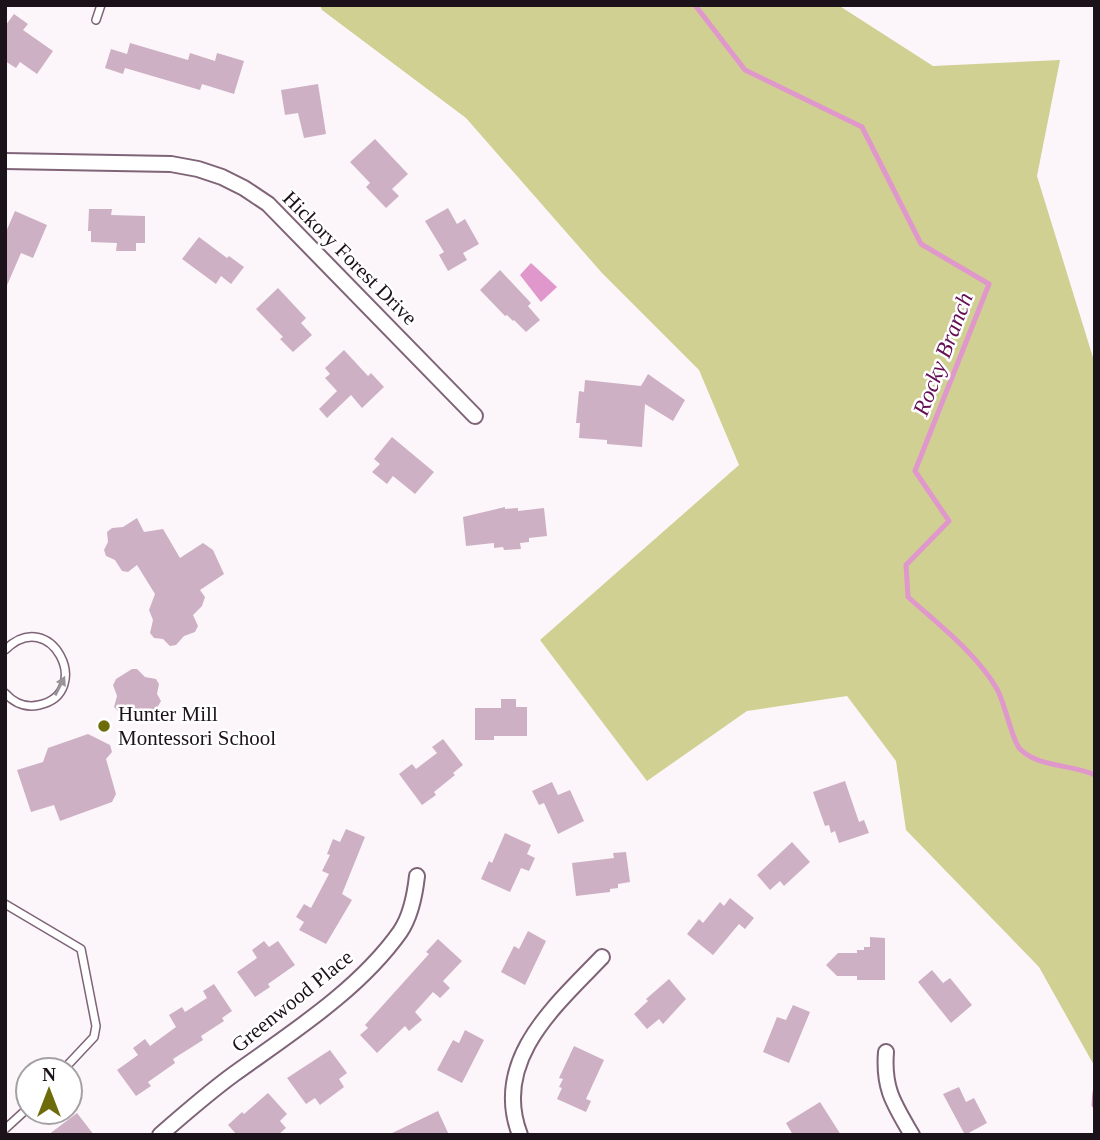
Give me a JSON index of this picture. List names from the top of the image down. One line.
{"streets":{"street":["Hickory Forest Drive","Greenwood Place"]},"water":["Rocky Branch"],"places":["Hunter Mill Montessori School"],"north":"top"}
